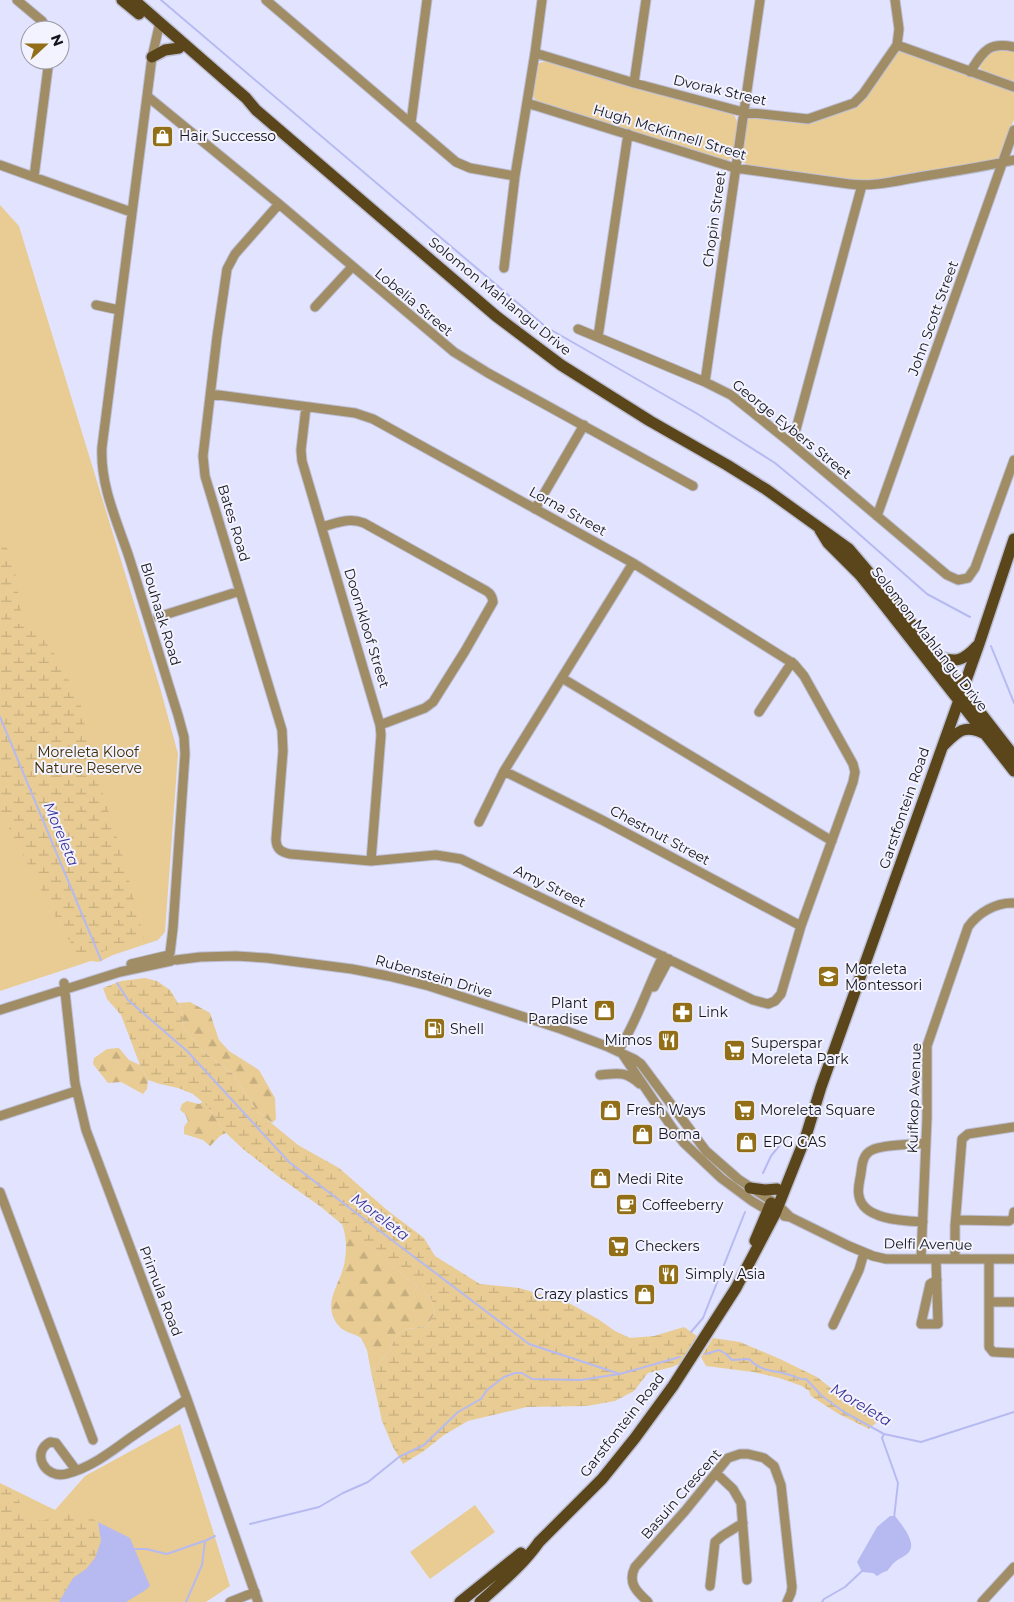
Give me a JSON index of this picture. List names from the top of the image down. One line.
{"streets":{"main road":["Solomon Mahlangu Drive","Garstfontein Road"],"street":["Dvorak Street","Hugh McKinnell Street","Chopin Street","Lobelia Street","John Scott Street","George Eybers Street","Lorna Street","Bates Road","Blouhaak Road","Doornkloof Street","Chestnut Street","Amy Street","Rubenstein Drive","Kuifkop Avenue","Delfi Avenue","Primula Road","Basuin Crescent"]},"crossings":[["Dvorak Street","Chopin Street"],["Hugh McKinnell Street","Chopin Street"],["Hugh McKinnell Street","John Scott Street"],["Chopin Street","George Eybers Street"],["Solomon Mahlangu Drive","Blouhaak Road"],["Solomon Mahlangu Drive","Garstfontein Road"],["Lobelia Street","Bates Road"],["Lobelia Street","Blouhaak Road"],["John Scott Street","George Eybers Street"],["Lorna Street","Bates Road"],["Lorna Street","Doornkloof Street"],["Bates Road","Amy Street"],["Blouhaak Road","Rubenstein Drive"],["Doornkloof Street","Amy Street"],["Garstfontein Road","Rubenstein Drive"],["Garstfontein Road","Delfi Avenue"],["Chestnut Street","Amy Street"],["Rubenstein Drive","Delfi Avenue"],["Rubenstein Drive","Primula Road"],["Kuifkop Avenue","Delfi Avenue"]],"water":["Moreleta"],"parks":["Moreleta Kloof Nature Reserve"],"places":{"shop":["Hair Successo","Plant Paradise","Fresh Ways","Boma","EPG GAS","Medi Rite","Crazy plastics"],"school or university":["Moreleta Montessori"],"pharmacy":["Link"],"fuel station":["Shell"],"restaurant":["Mimos","Simply Asia"],"supermarket":["Superspar Moreleta Park","Moreleta Square","Checkers"],"cafe":["Coffeeberry"]},"north":"right"}
